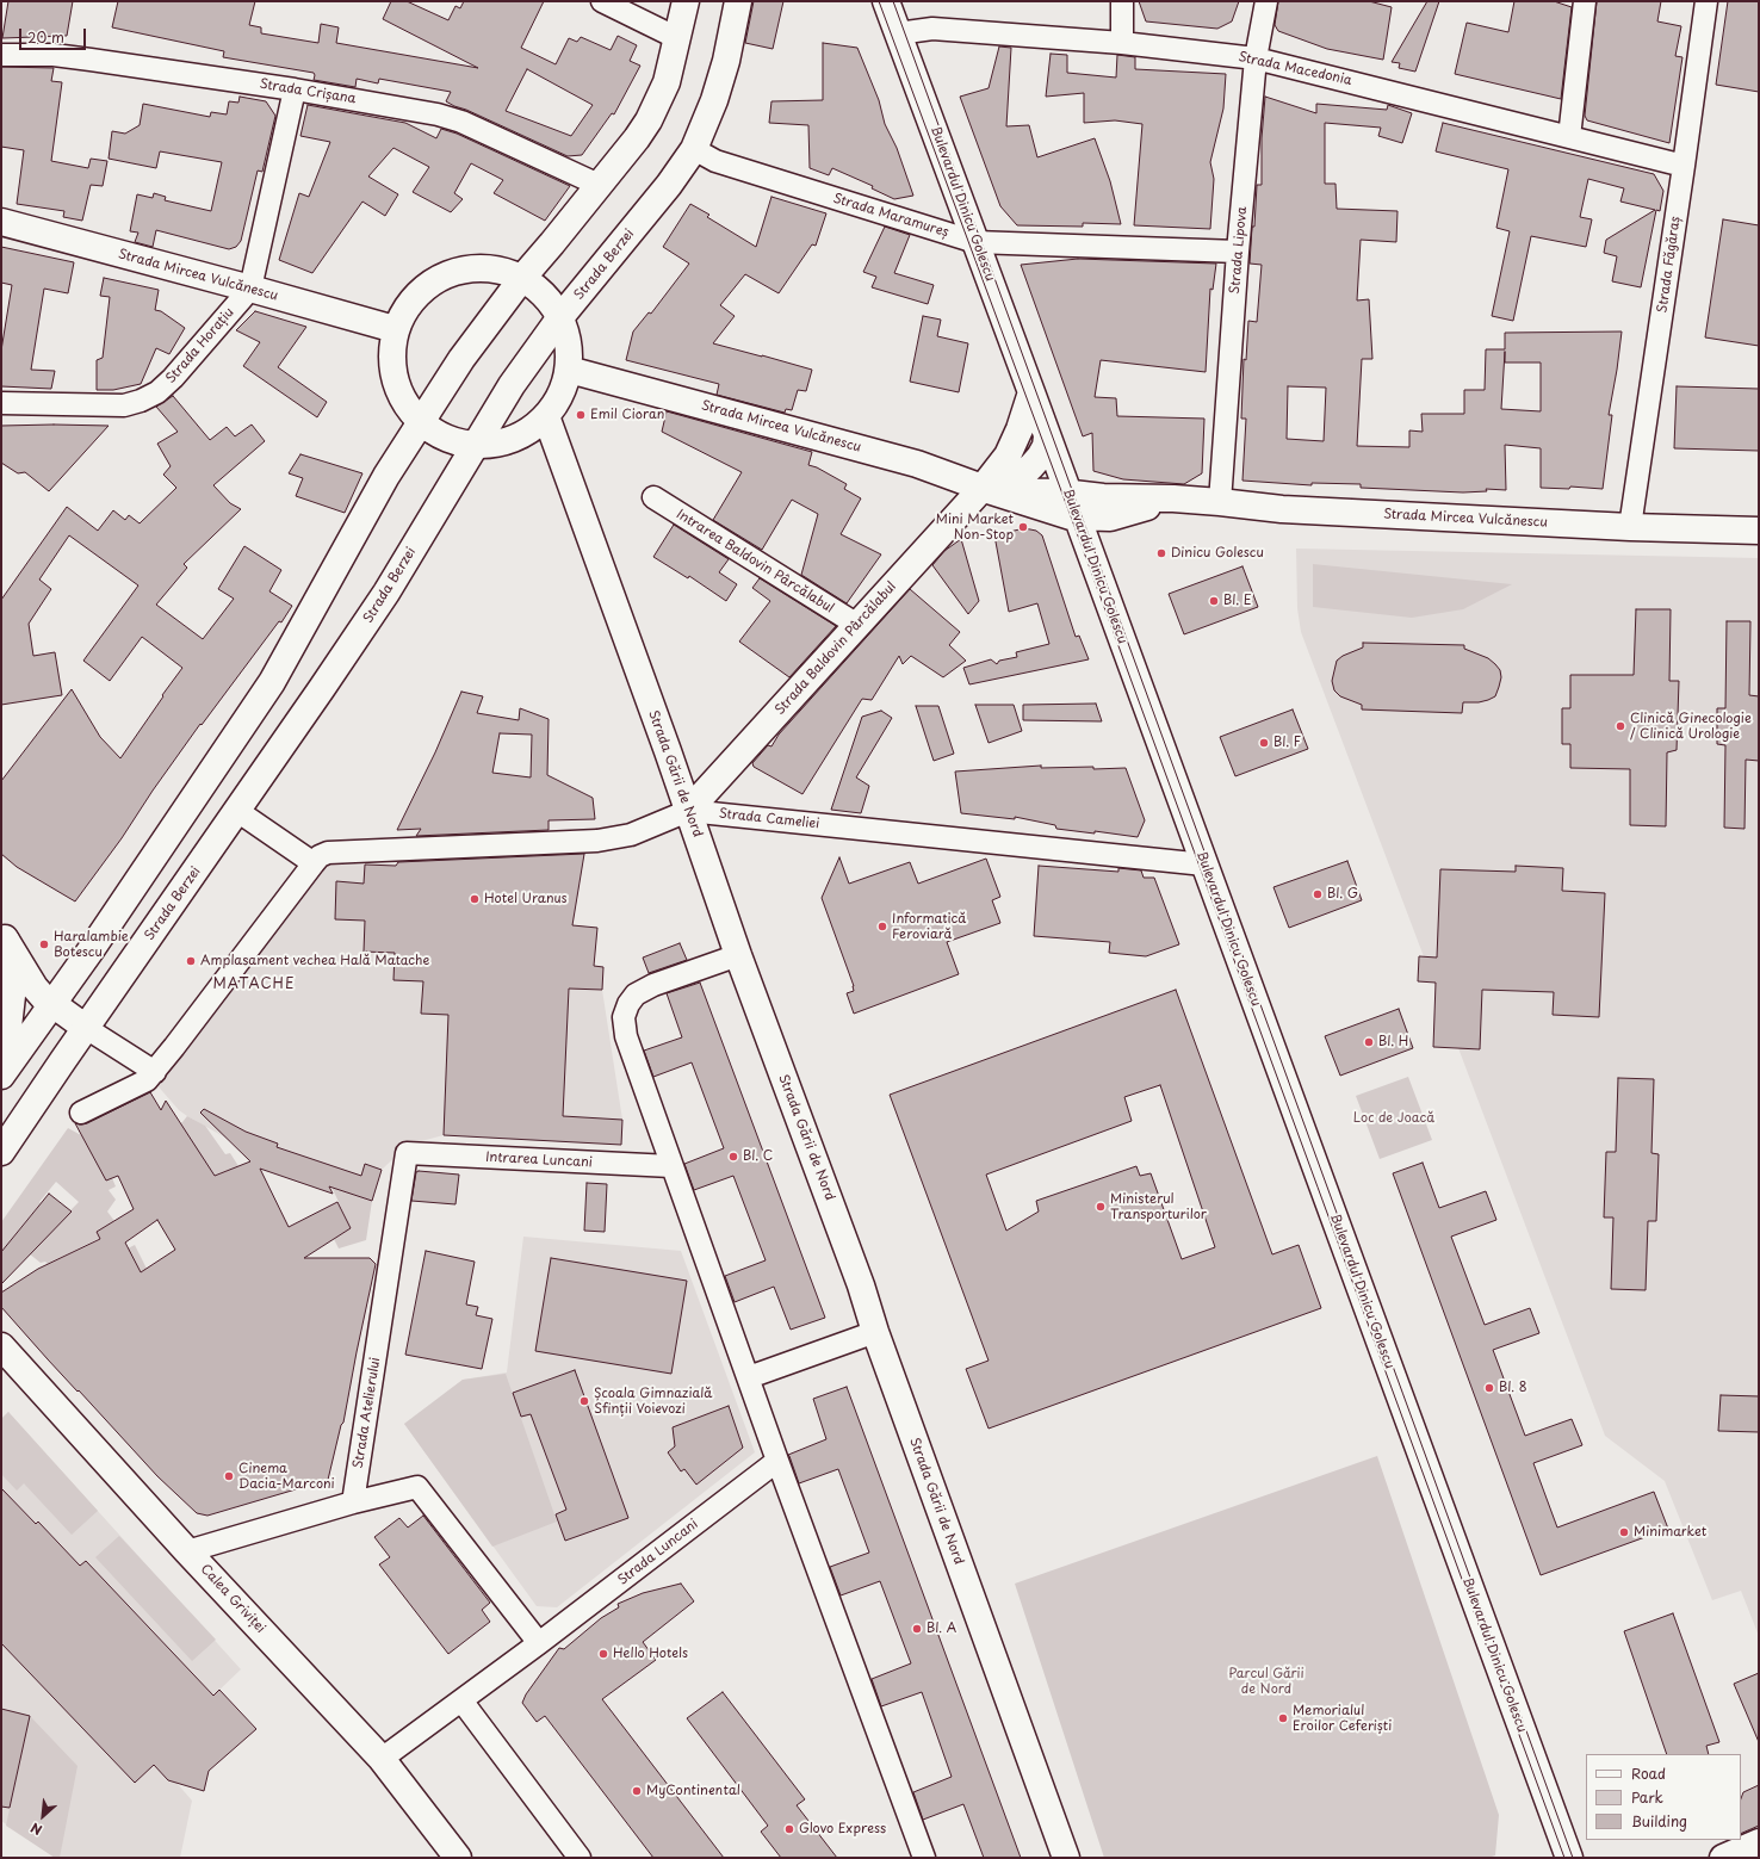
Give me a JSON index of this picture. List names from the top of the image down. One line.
{"streets":{"main road":["Bulevardul Dinicu Golescu","Strada Berzei","Strada Mircea Vulcănescu","Strada Baldovin Pârcălabul","Strada Gării de Nord","Calea Griviței"],"street":["Strada Macedonia","Strada Crișana","Strada Maramureș","Strada Lipova","Strada Făgăraș","Strada Horațiu","Intrarea Baldovin Pârcălabul","Strada Cameliei","Intrarea Luncani","Strada Atelierului","Strada Luncani"]},"crossings":[["Strada Macedonia","Bulevardul Dinicu Golescu"],["Strada Macedonia","Strada Lipova"],["Strada Macedonia","Strada Făgăraș"],["Strada Crișana","Strada Horațiu"],["Bulevardul Dinicu Golescu","Strada Maramureș"],["Bulevardul Dinicu Golescu","Strada Mircea Vulcănescu"],["Bulevardul Dinicu Golescu","Strada Baldovin Pârcălabul"],["Bulevardul Dinicu Golescu","Strada Cameliei"],["Strada Maramureș","Strada Lipova"],["Strada Maramureș","Strada Berzei"],["Strada Lipova","Strada Mircea Vulcănescu"],["Strada Făgăraș","Strada Mircea Vulcănescu"],["Strada Mircea Vulcănescu","Strada Horațiu"],["Strada Mircea Vulcănescu","Strada Baldovin Pârcălabul"],["Intrarea Baldovin Pârcălabul","Strada Baldovin Pârcălabul"],["Strada Baldovin Pârcălabul","Strada Gării de Nord"],["Strada Baldovin Pârcălabul","Strada Cameliei"],["Strada Gării de Nord","Strada Cameliei"],["Intrarea Luncani","Strada Atelierului"],["Strada Luncani","Calea Griviței"]],"districts":["MATACHE"],"parks":["Loc de Joacă","Parcul Gării de Nord"],"places":["Emil Cioran","Mini Market Non-Stop","Dinicu Golescu","Bl. E","Clinică Ginecologie / Clinică Urologie","Bl. F","Bl. G","Hotel Uranus","Informatică Feroviară","Haralambie Botescu","Amplasament vechea Hală Matache","Bl. H","Bl. C","Ministerul Transporturilor","Bl. 8","Școala Gimnazială Sfinții Voievozi","Cinema Dacia-Marconi","Minimarket","Bl. A","Hello Hotels","Memorialul Eroilor Ceferiști","MyContinental","Glovo Express"],"legend":["Road","Park","Building"],"scale_bar":"20 m","north":"bottom left"}
